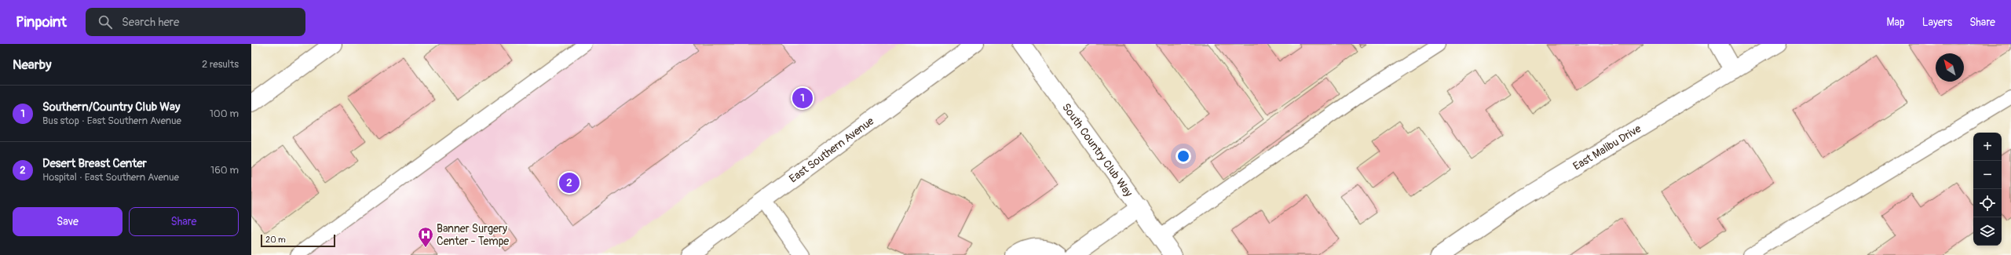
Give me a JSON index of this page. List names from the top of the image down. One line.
{"streets":{"street":["East Malibu Drive","South Country Club Way","East Southern Avenue"]},"places":{"hospital":["Banner Surgery Center - Tempe"]},"scale_bar":"20 m","north":"top left","page":{"header":"Pinpoint","search":"Search here","nav":["Map","Layers","Share"],"heading":["Nearby","2 results"],"list":[{"mark":"1","name":"Southern/Country Club Way","note":"Bus stop · East Southern Avenue","value":"100 m"},{"mark":"2","name":"Desert Breast Center","note":"Hospital · East Southern Avenue","value":"160 m"}],"pins":["1","2"],"map_buttons":["+","−"],"buttons":["Save","Share"],"scale":"20 m"}}
